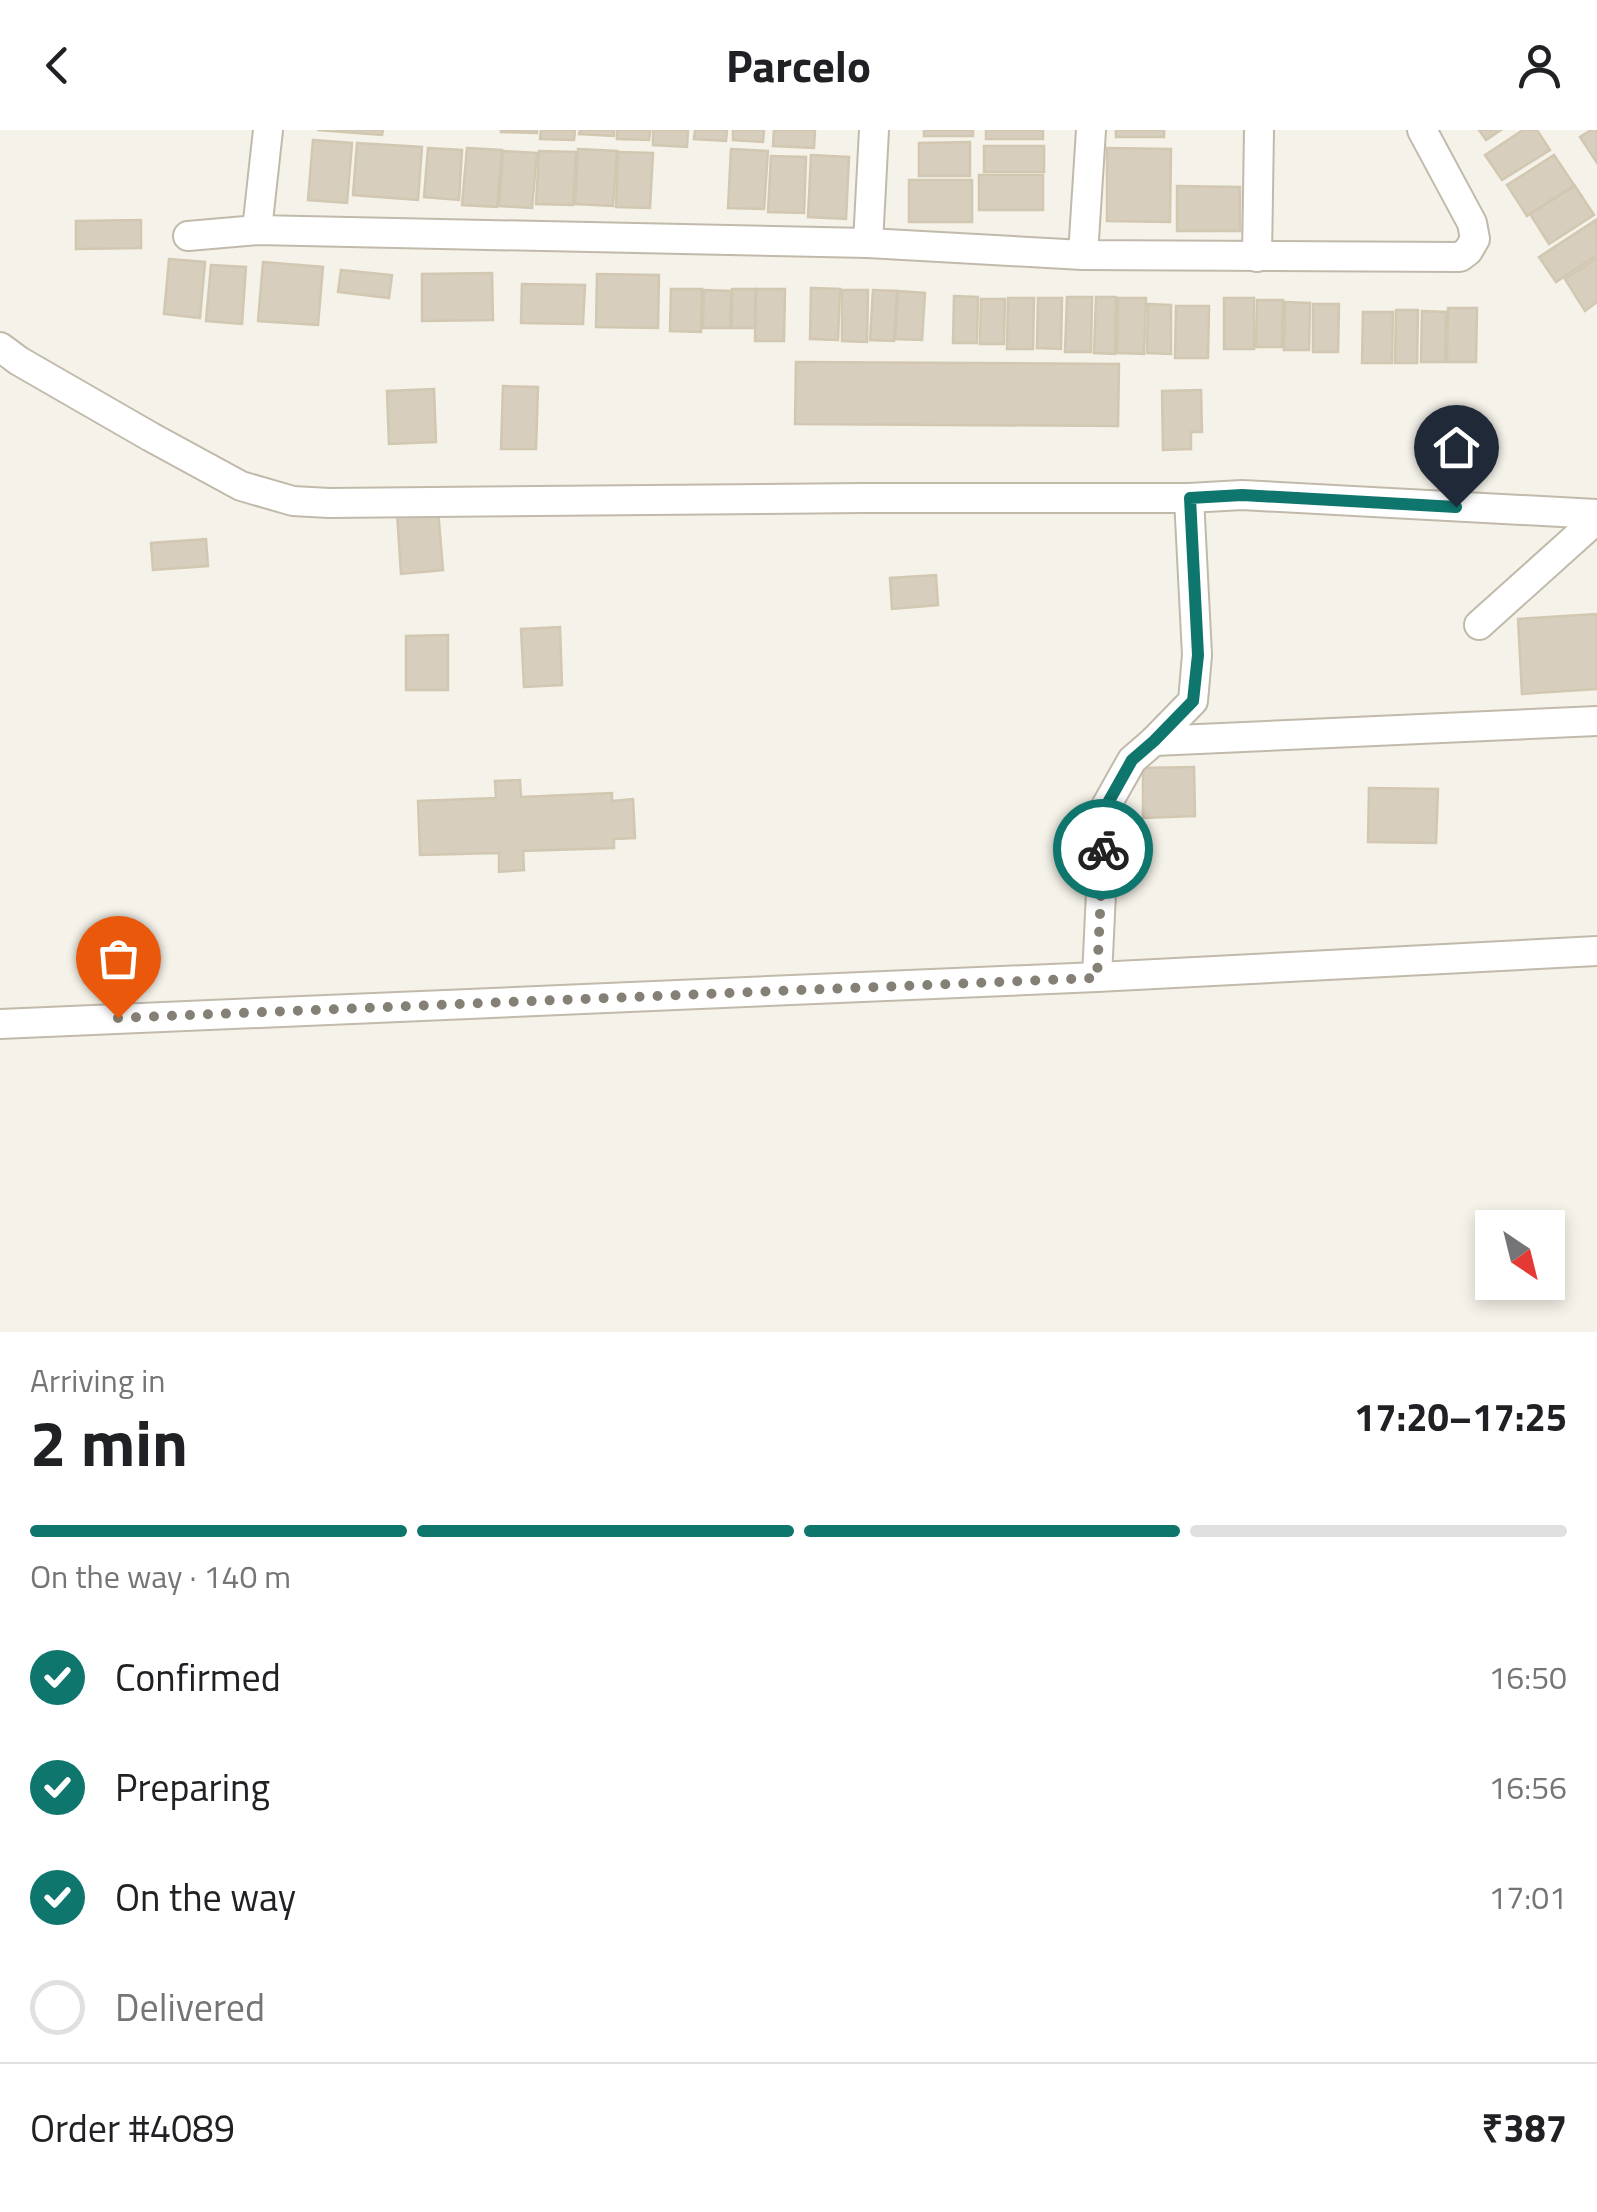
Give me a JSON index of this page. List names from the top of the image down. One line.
{"north":"bottom right","page":{"header":"Parcelo","heading":["2 min","Arriving in","17:20–17:25"],"panel":["Order #4089","₹387"],"bar":"On the way · 140 m","list":[["Confirmed","16:50"],["Preparing","16:56"],["On the way","17:01"],"Delivered"]}}
